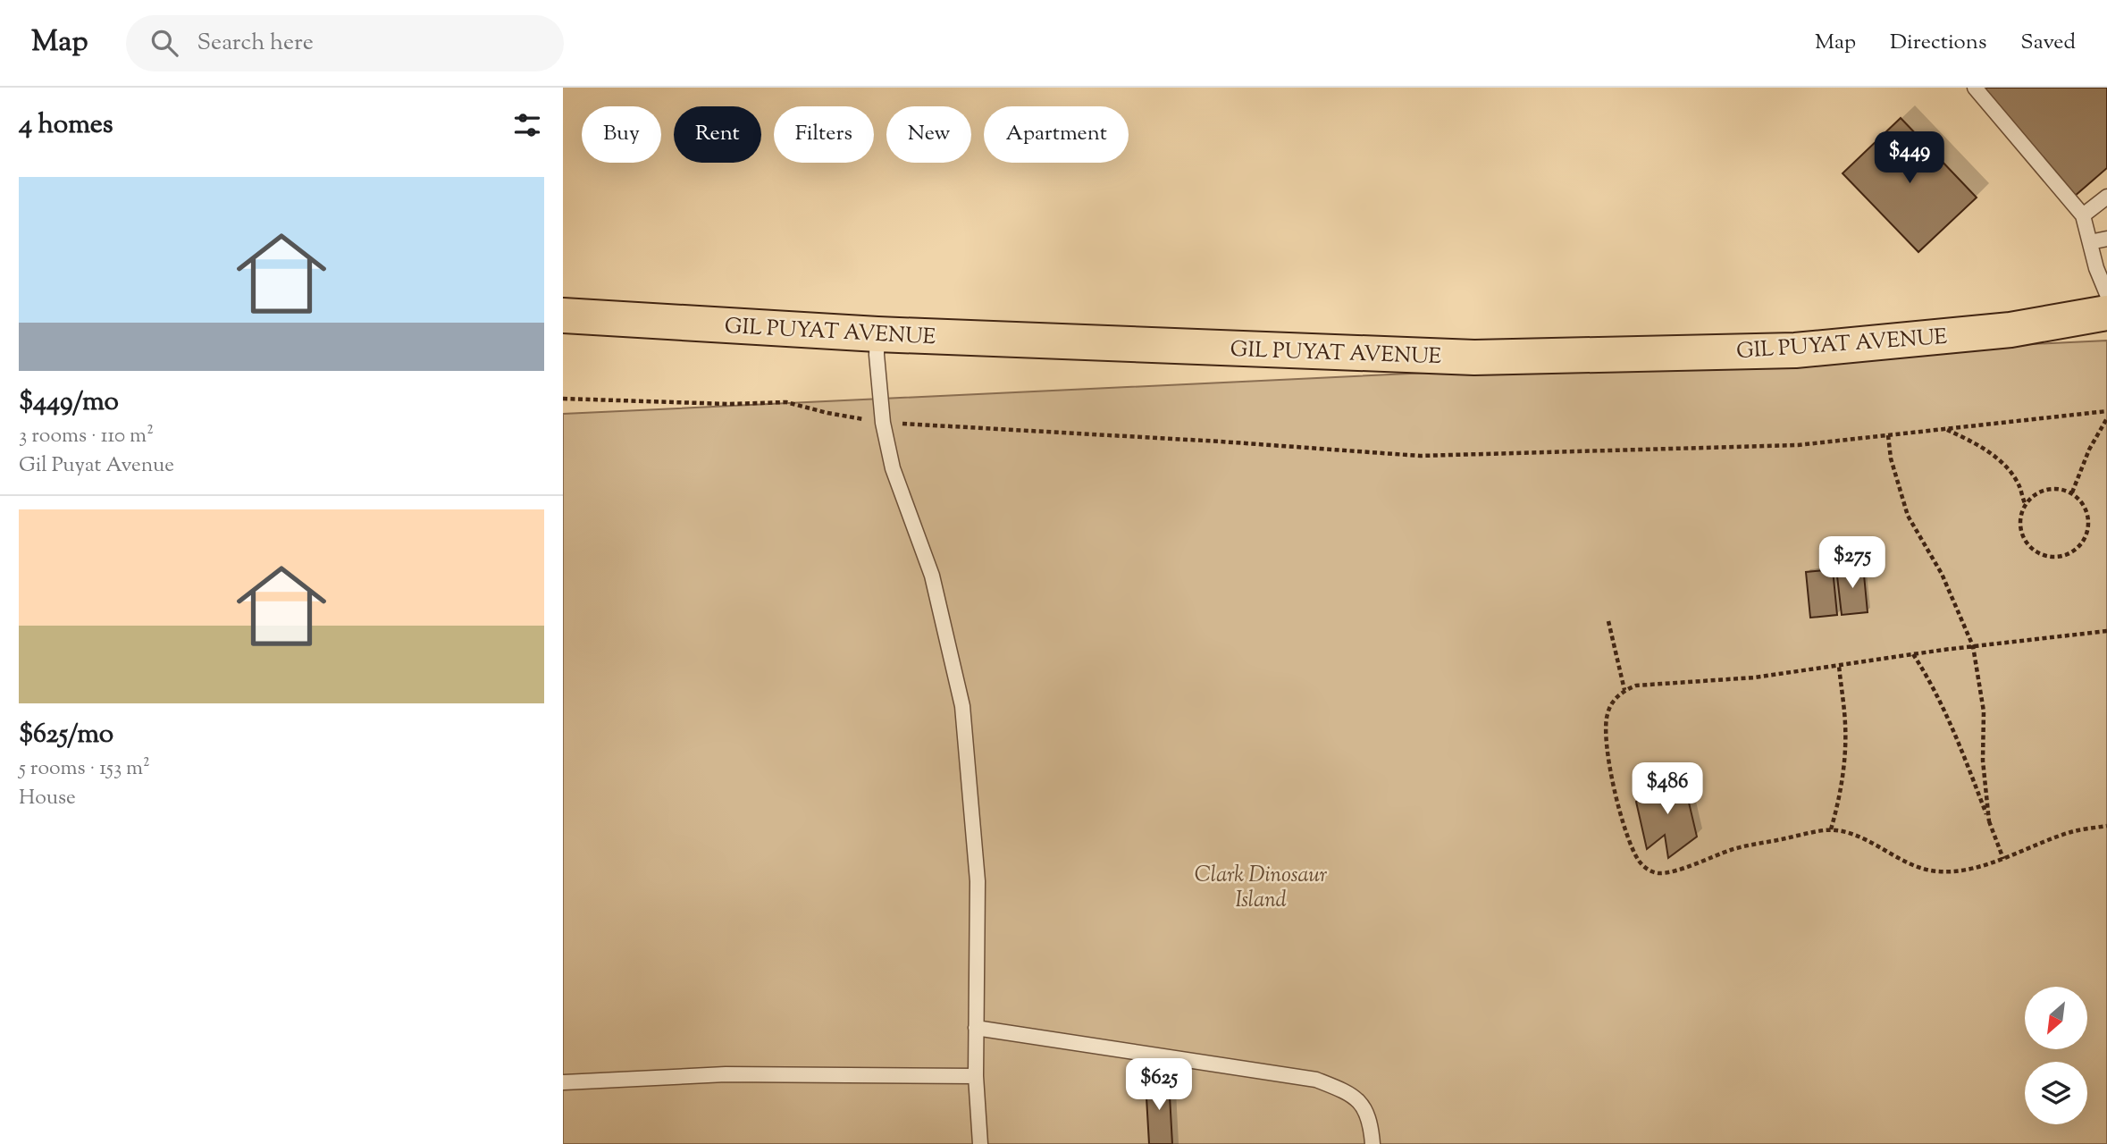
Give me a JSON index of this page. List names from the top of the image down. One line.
{"streets":{"main road":["GIL PUYAT AVENUE"]},"parks":["Clark Dinosaur Island"],"north":"bottom left","page":{"header":"Map","search":"Search here","nav":["Map","Directions","Saved"],"heading":"4 homes","chip":["Buy","Rent","Filters","New","Apartment"],"price":["$449","$275","$486","$625"],"list":[{"name":"$449/mo","note":"3 rooms · 110 m² · Gil Puyat Avenue"},{"name":"$625/mo","note":"5 rooms · 153 m² · House"}]}}
